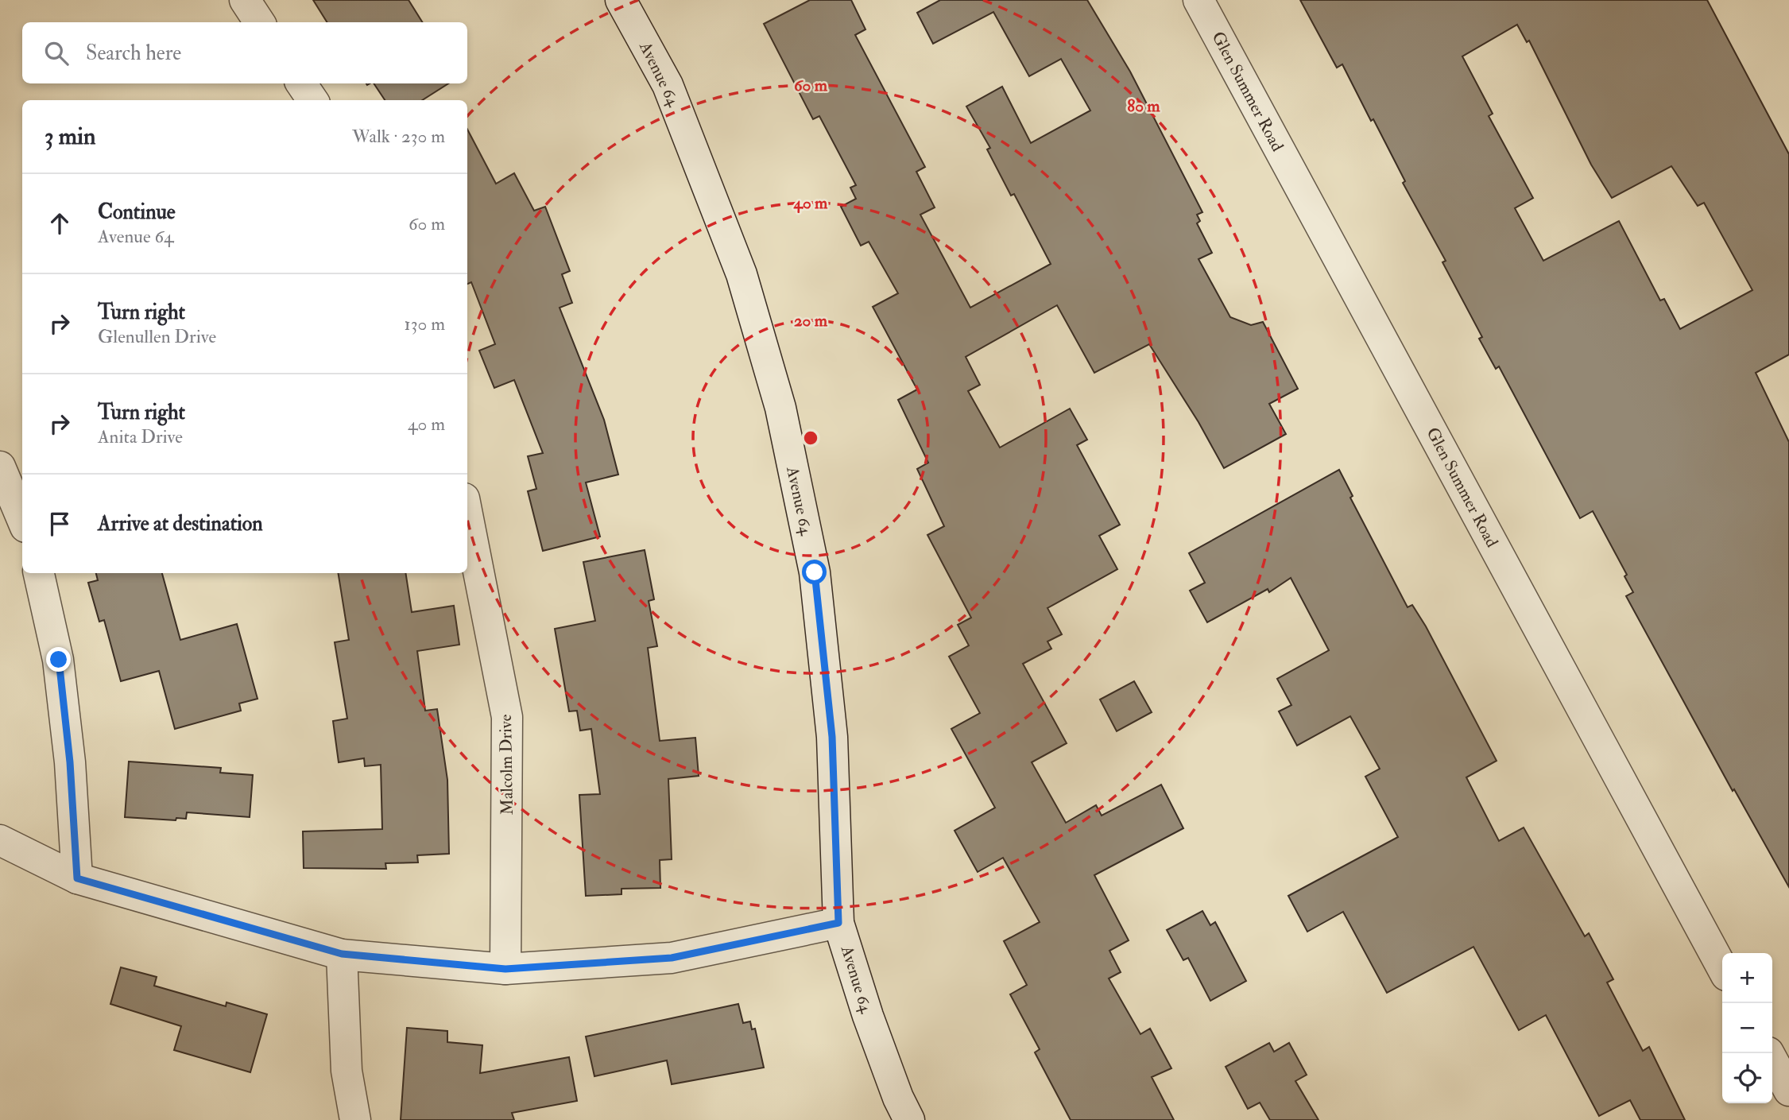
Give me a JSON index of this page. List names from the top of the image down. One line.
{"streets":{"street":["Avenue 64","Glen Summer Road","Malcolm Drive"]},"page":{"search":"Search here","heading":["3 min","Walk · 230 m"],"list":[["Continue","Avenue 64","60 m"],["Turn right","Glenullen Drive","130 m"],["Turn right","Anita Drive","40 m"],"Arrive at destination"],"map_buttons":["+","−"]},"rings":["60 m","80 m","40 m","20 m"]}
